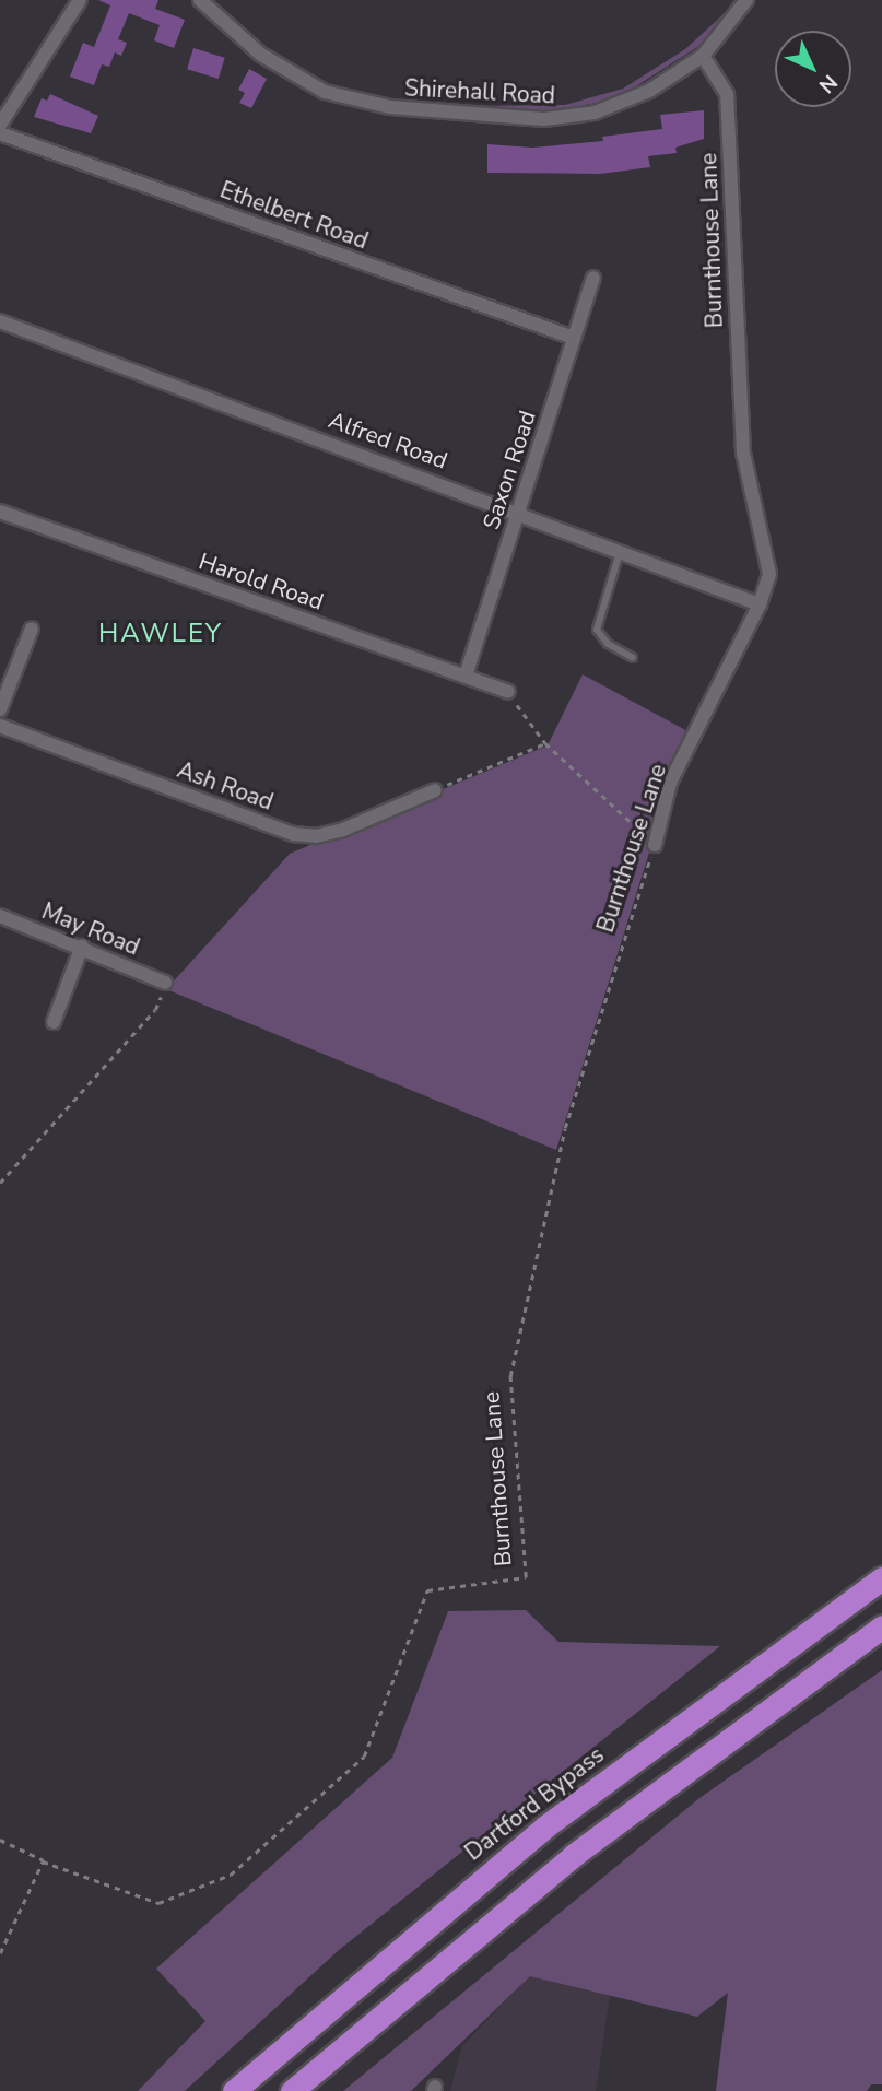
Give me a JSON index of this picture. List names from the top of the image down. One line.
{"streets":{"highway":["Dartford Bypass"],"street":["Shirehall Road","Ethelbert Road","Burnthouse Lane","Alfred Road","Saxon Road","Harold Road","Ash Road","May Road"]},"crossings":[["Shirehall Road","Burnthouse Lane"],["Ethelbert Road","Saxon Road"],["Burnthouse Lane","Alfred Road"],["Alfred Road","Saxon Road"],["Saxon Road","Harold Road"]],"districts":["HAWLEY"],"north":"bottom right"}
